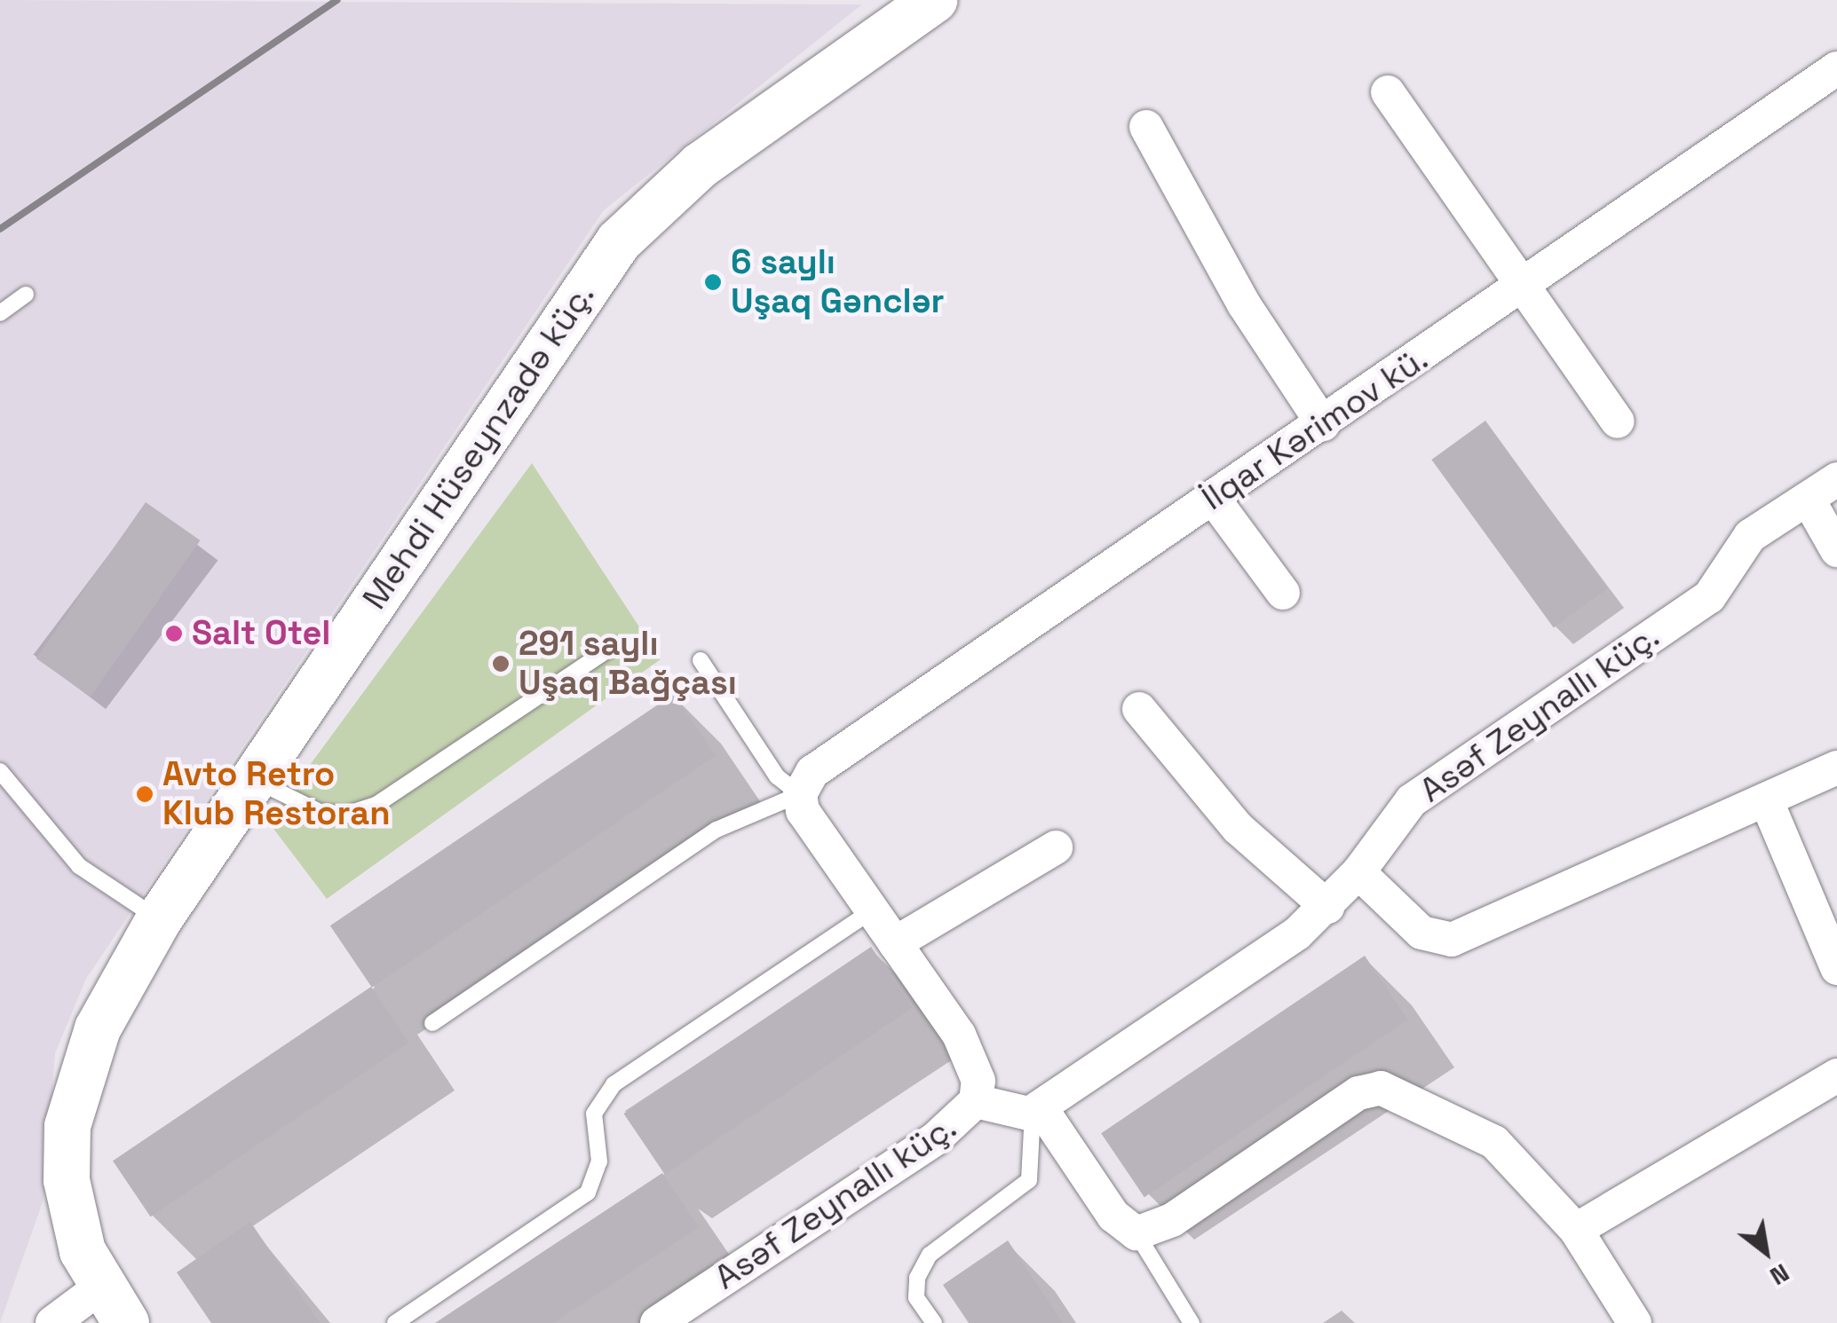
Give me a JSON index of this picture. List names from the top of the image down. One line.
{"streets":{"main road":["Mehdi Hüseynzadə küç."],"street":["İlqar Kərimov kü.","Asəf Zeynallı küç."]},"crossings":[["İlqar Kərimov kü.","Asəf Zeynallı küç."]],"places":["6 saylı Uşaq Gənclər","Salt Otel","291 saylı Uşaq Bağçası","Avto Retro Klub Restoran"],"north":"bottom right"}
